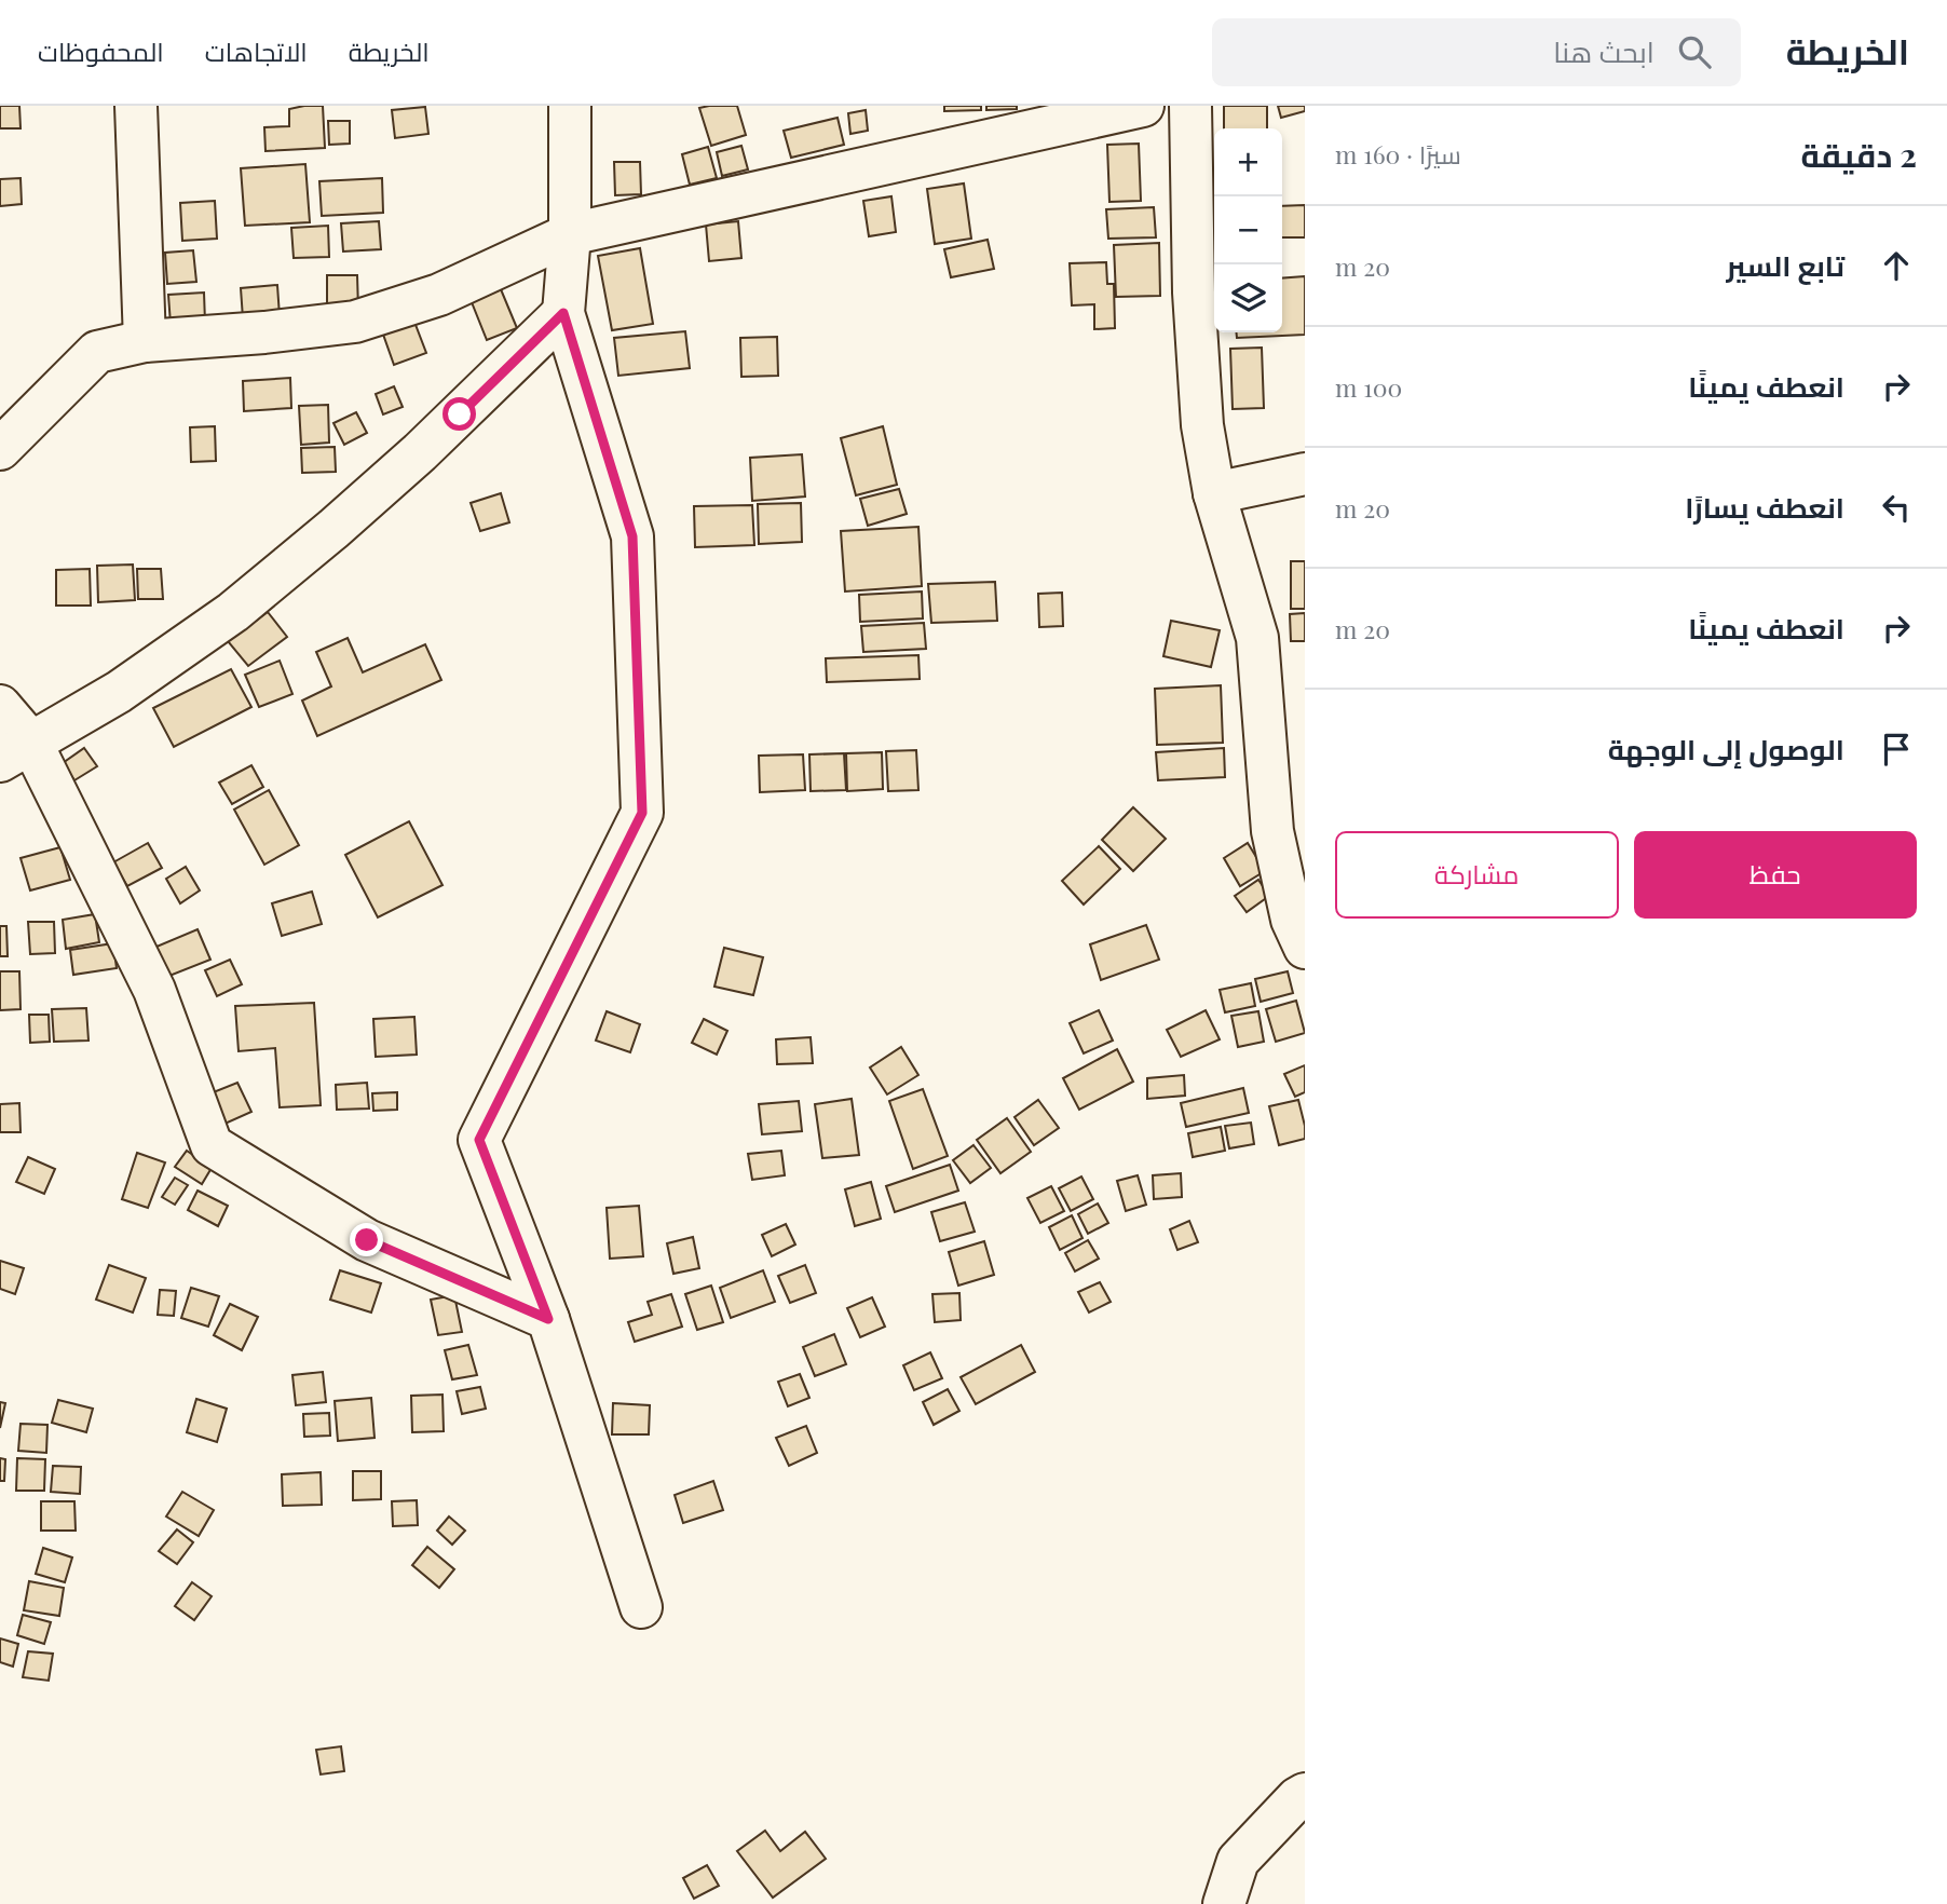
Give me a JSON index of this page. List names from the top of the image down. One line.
{"page":{"header":"الخريطة","search":"ابحث هنا","nav":["الخريطة","الاتجاهات","المحفوظات"],"heading":["2 دقيقة","سيرًا · 160 m"],"map_buttons":["+","−"],"list":[["تابع السير","20 m"],["انعطف يمينًا","100 m"],["انعطف يسارًا","20 m"],["انعطف يمينًا","20 m"],"الوصول إلى الوجهة"],"buttons":["حفظ","مشاركة"]}}
